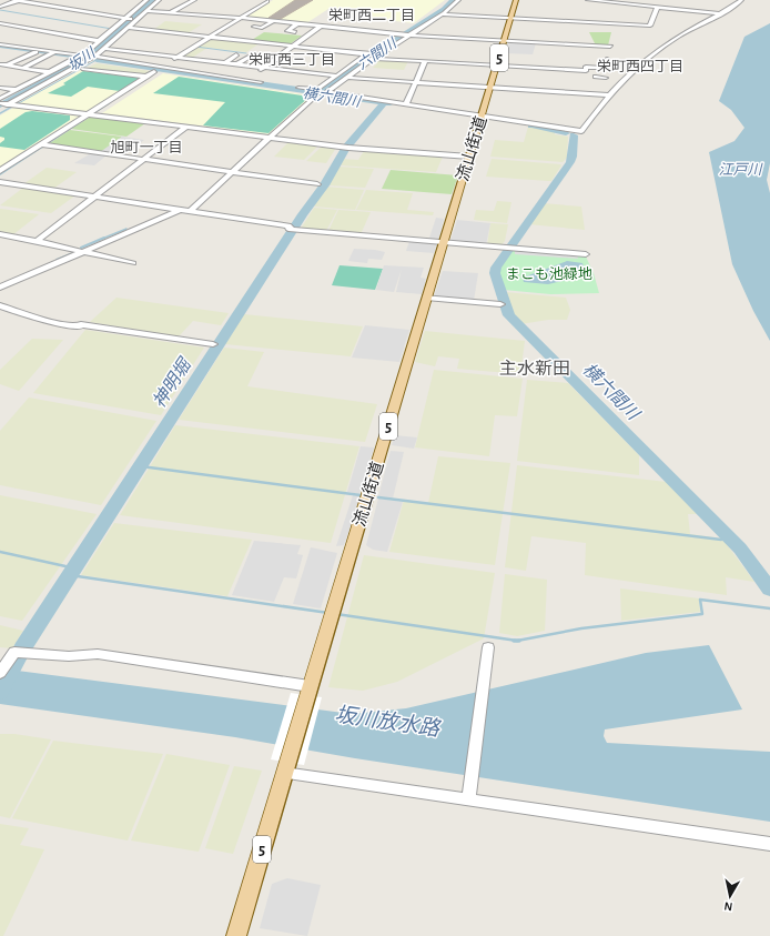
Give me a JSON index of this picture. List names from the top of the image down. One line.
{"streets":{"main road":["5","流山街道"]},"districts":["栄町西二丁目","栄町西三丁目","栄町西四丁目","旭町一丁目","主水新田"],"water":["六間川","坂川","横六間川","江戸川","神明堀","坂川放水路"],"parks":["まこも池緑地"],"north":"bottom"}
